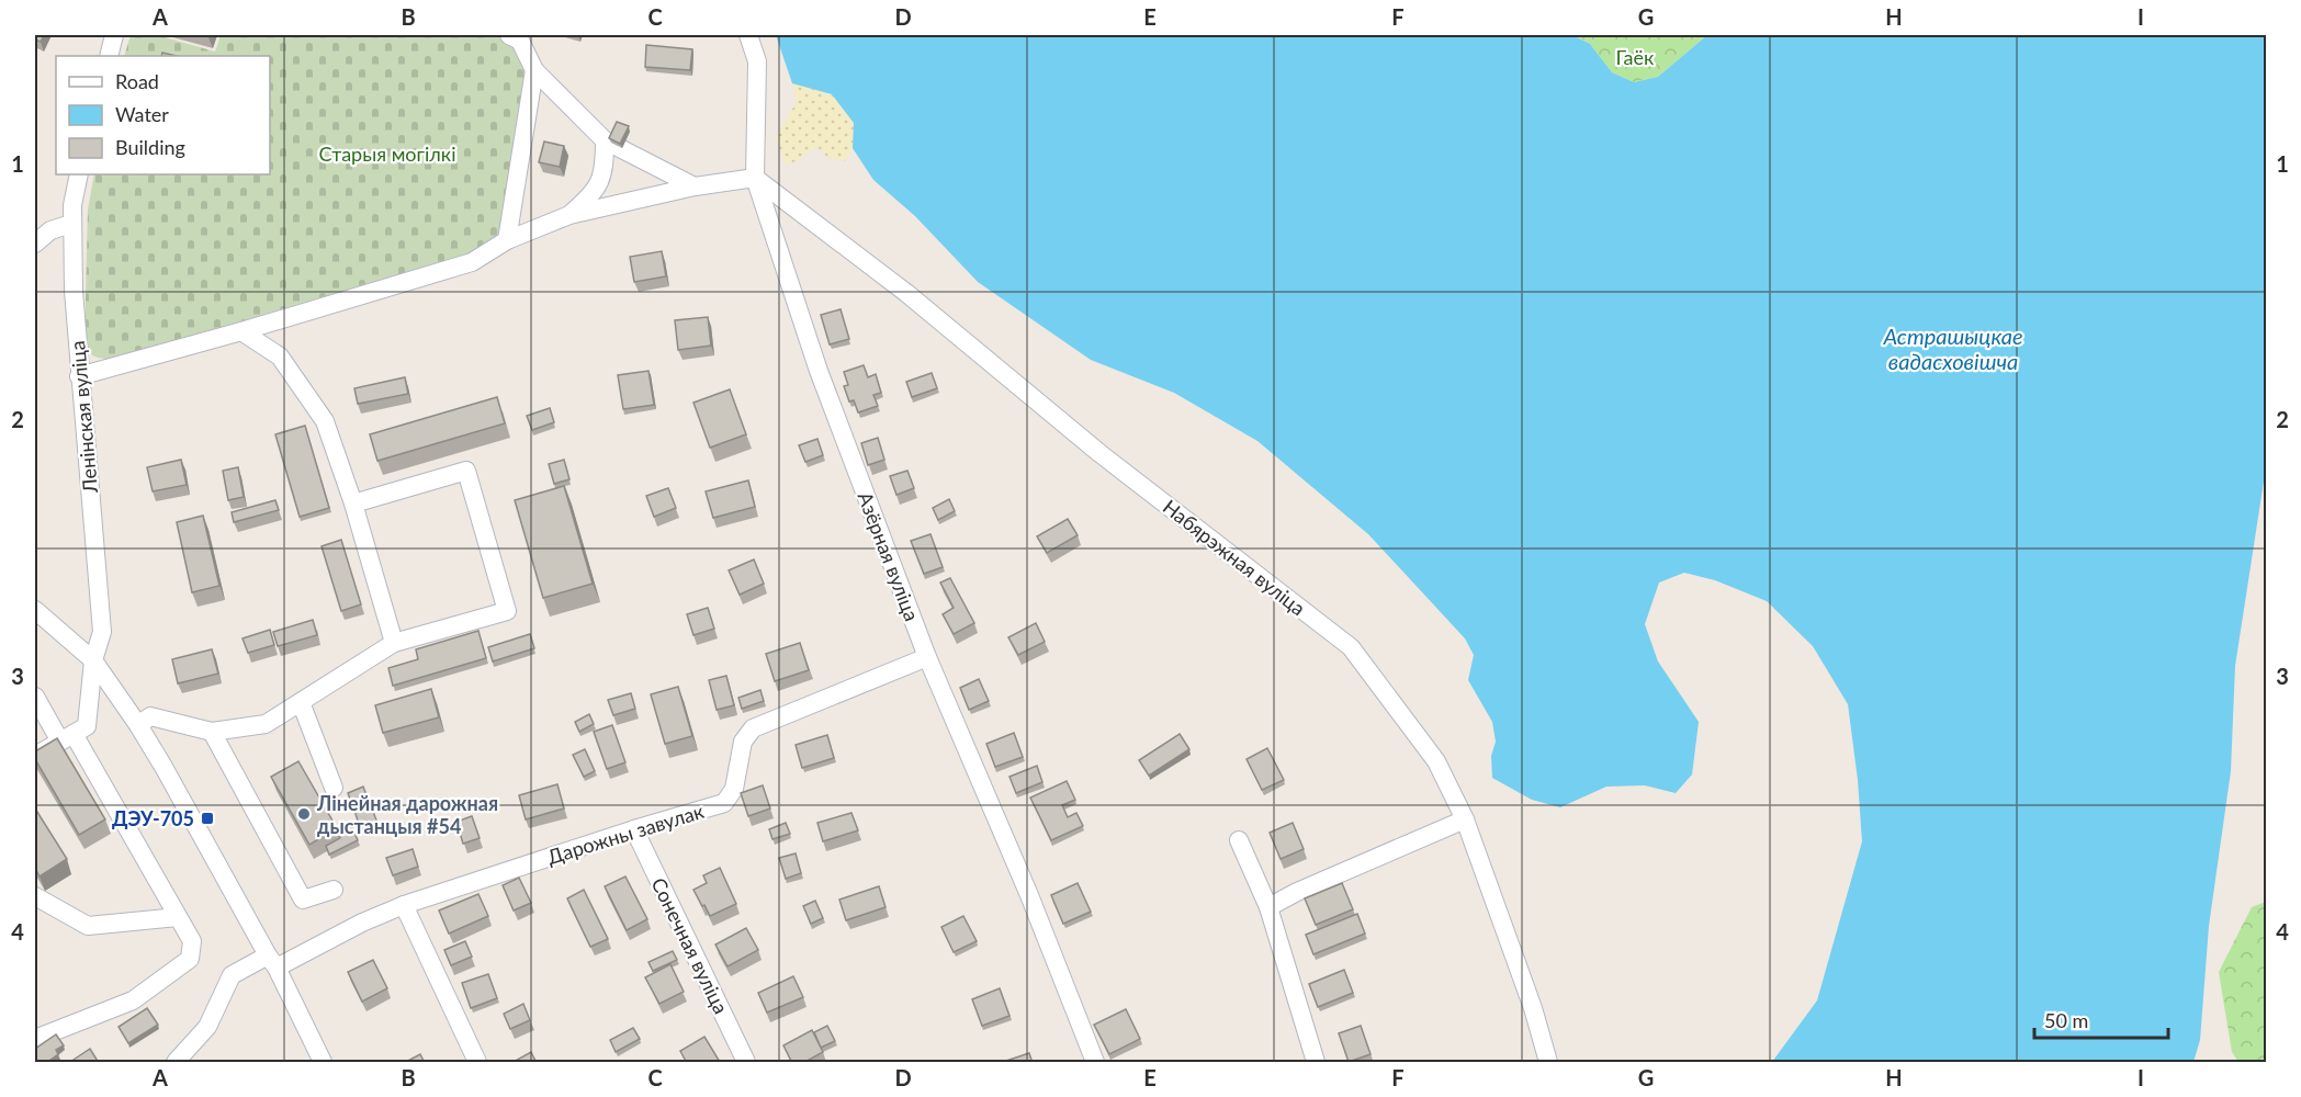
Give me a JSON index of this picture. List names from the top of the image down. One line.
{"streets":{"street":["Ленінская вуліца","Азёрная вуліца","Набярэжная вуліца","Дарожны завулак","Сонечная вуліца"]},"crossings":[["Азёрная вуліца","Набярэжная вуліца"],["Азёрная вуліца","Дарожны завулак"],["Дарожны завулак","Сонечная вуліца"]],"water":["Астрашыцкае вадасховішча"],"parks":["Гаёк","Старыя могілкі"],"places":{"other":["Лінейная дарожная дыстанцыя #54"],"transit":["ДЭУ-705"]},"legend":["Road","Water","Building"],"scale_bar":"50 m","grid":{"columns":["A","B","C","D","E","F","G","H","I"],"rows":["1","2","3","4"]}}
